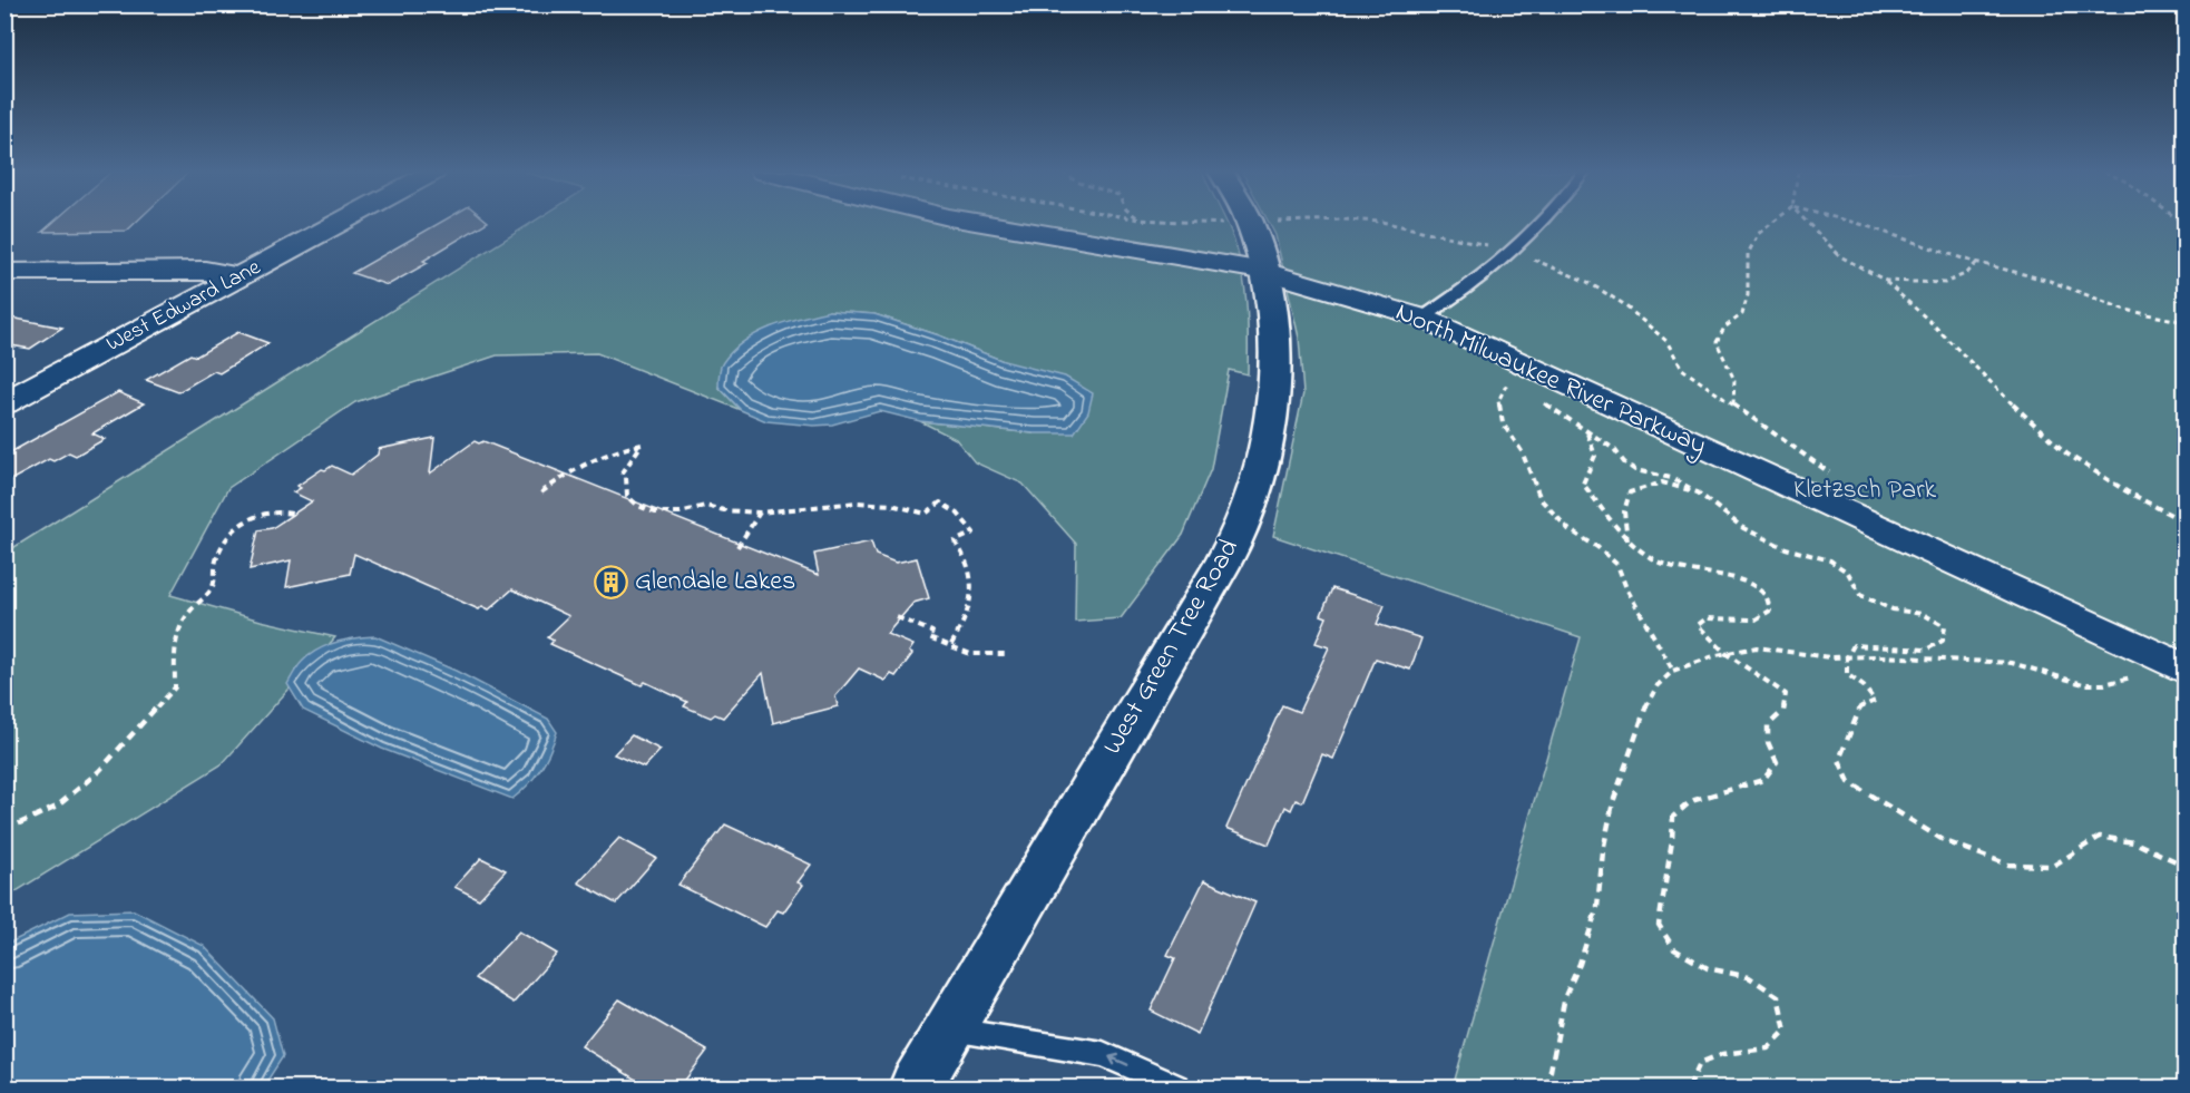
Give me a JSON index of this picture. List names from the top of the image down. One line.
{"streets":{"street":["West Edward Lane","North Milwaukee River Parkway","West Green Tree Road"]},"crossings":[["North Milwaukee River Parkway","West Green Tree Road"]],"parks":["Kletzsch Park"],"places":{"building":["Glendale Lakes"]}}
